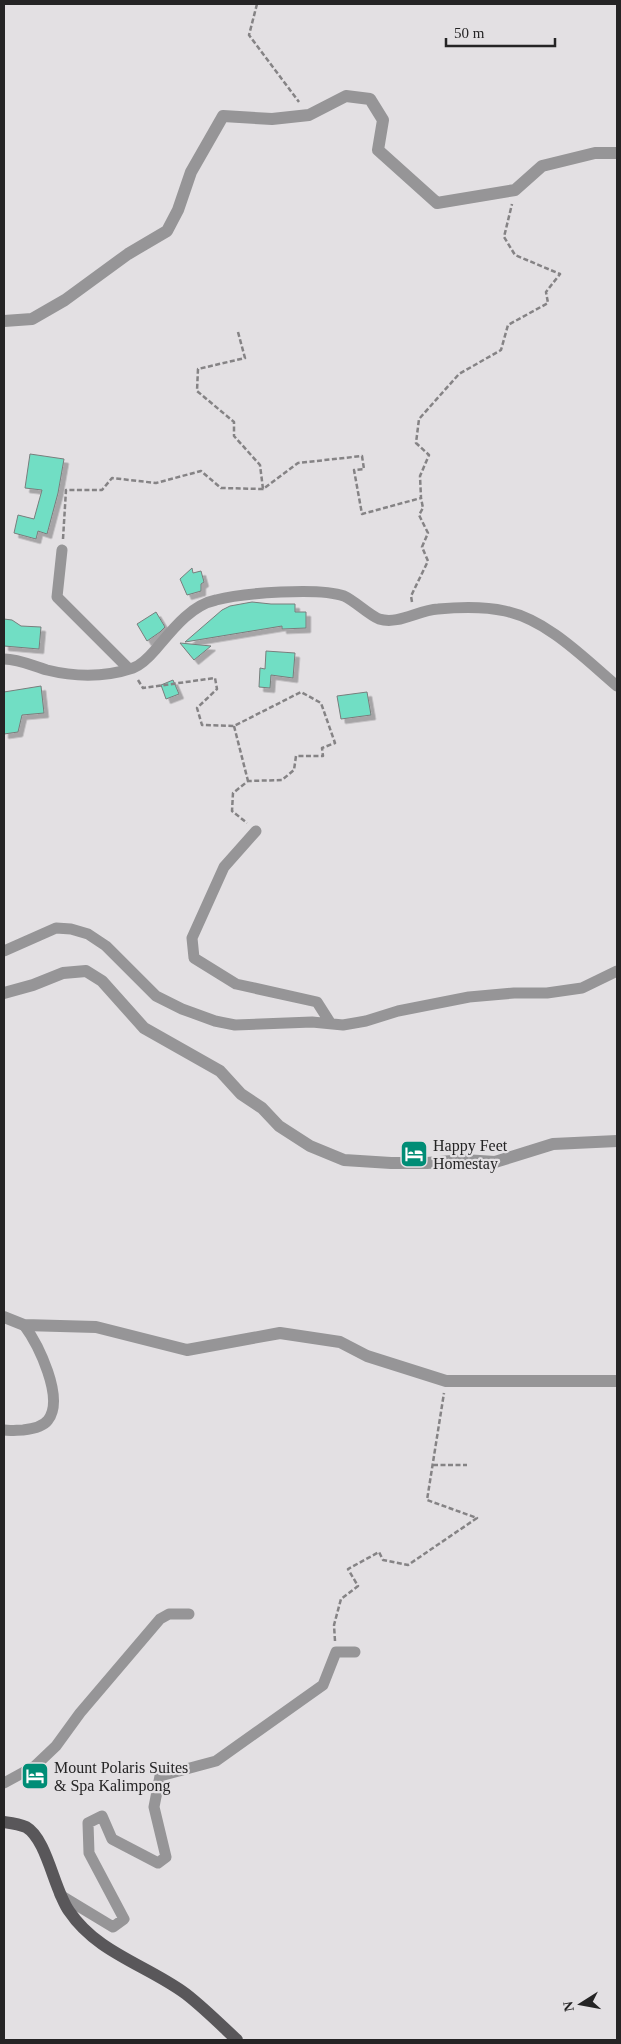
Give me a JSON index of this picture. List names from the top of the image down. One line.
{"places":{"hotel":["Happy Feet Homestay","Mount Polaris Suites & Spa Kalimpong"]},"scale_bar":"50 m","north":"left"}
